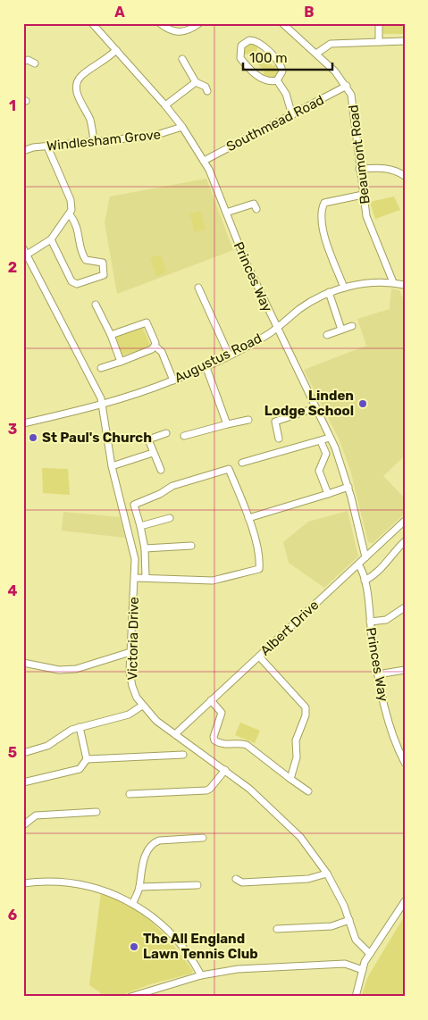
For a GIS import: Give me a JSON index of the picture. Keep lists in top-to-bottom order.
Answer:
{
  "streets": {
    "street": [
      "Southmead Road",
      "Windlesham Grove",
      "Beaumont Road",
      "Princes Way",
      "Augustus Road",
      "Albert Drive",
      "Victoria Drive"
    ]
  },
  "crossings": [
    ["Southmead Road", "Beaumont Road"],
    ["Southmead Road", "Princes Way"],
    ["Windlesham Grove", "Princes Way"],
    ["Beaumont Road", "Augustus Road"],
    ["Princes Way", "Augustus Road"],
    ["Princes Way", "Albert Drive"],
    ["Augustus Road", "Victoria Drive"],
    ["Albert Drive", "Victoria Drive"]
  ],
  "places": ["Linden Lodge School", "St Paul's Church", "The All England Lawn Tennis Club"],
  "scale_bar": "100 m",
  "grid": {
    "columns": ["A", "B"],
    "rows": [
      "1",
      "2",
      "3",
      "4",
      "5",
      "6"
    ]
  }
}
